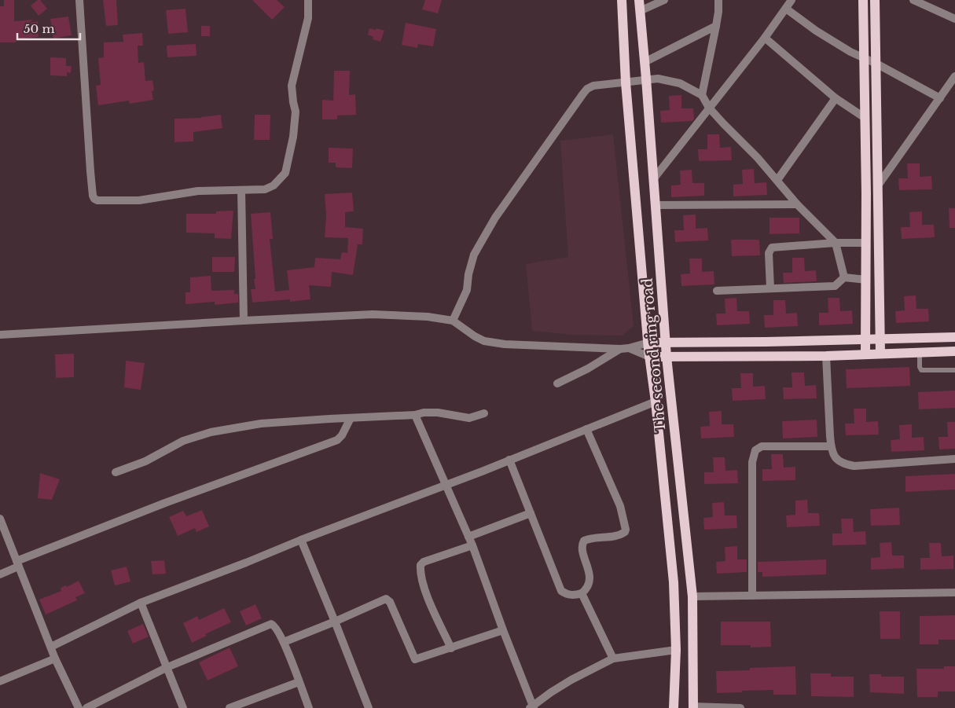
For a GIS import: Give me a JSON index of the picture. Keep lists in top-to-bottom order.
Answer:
{
  "streets": {
    "main road": ["The second ring road"]
  },
  "scale_bar": "50 m"
}
